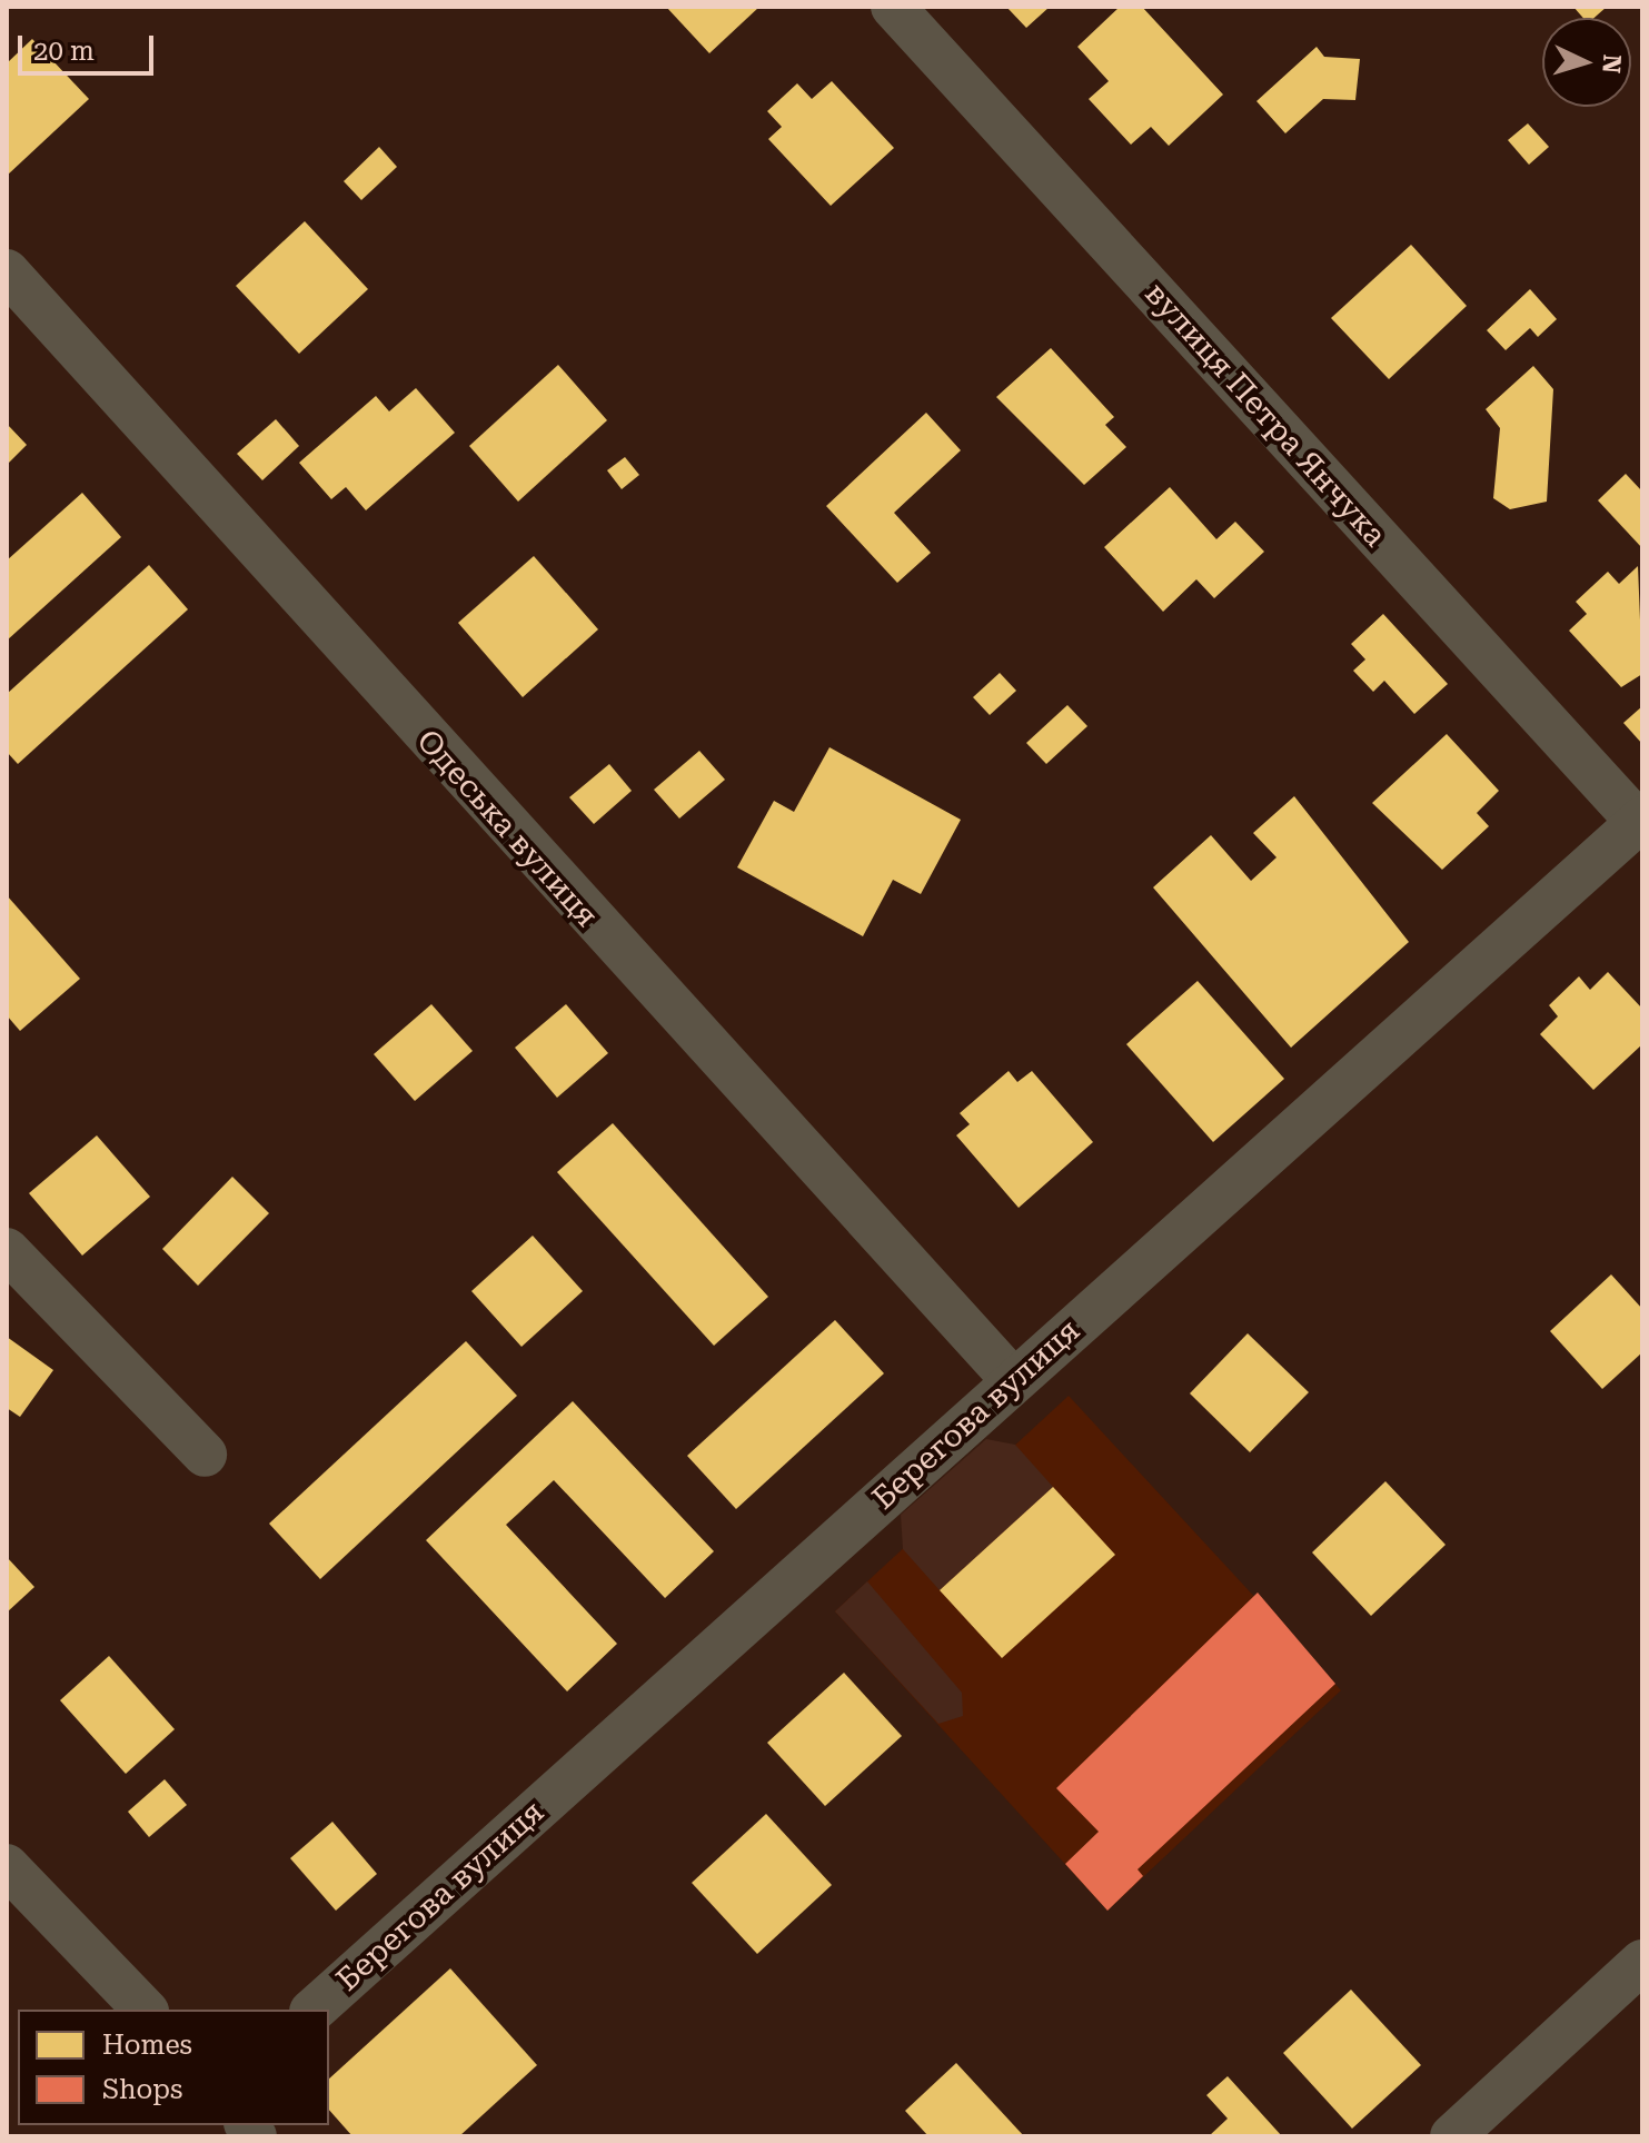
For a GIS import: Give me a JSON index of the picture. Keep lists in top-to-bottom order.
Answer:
{
  "streets": {
    "street": ["вулиця Петра Янчука", "Одеська вулиця", "Берегова вулиця"]
  },
  "crossings": [
    ["вулиця Петра Янчука", "Берегова вулиця"],
    ["Одеська вулиця", "Берегова вулиця"]
  ],
  "legend": ["Homes", "Shops"],
  "scale_bar": "20 m",
  "north": "right"
}
